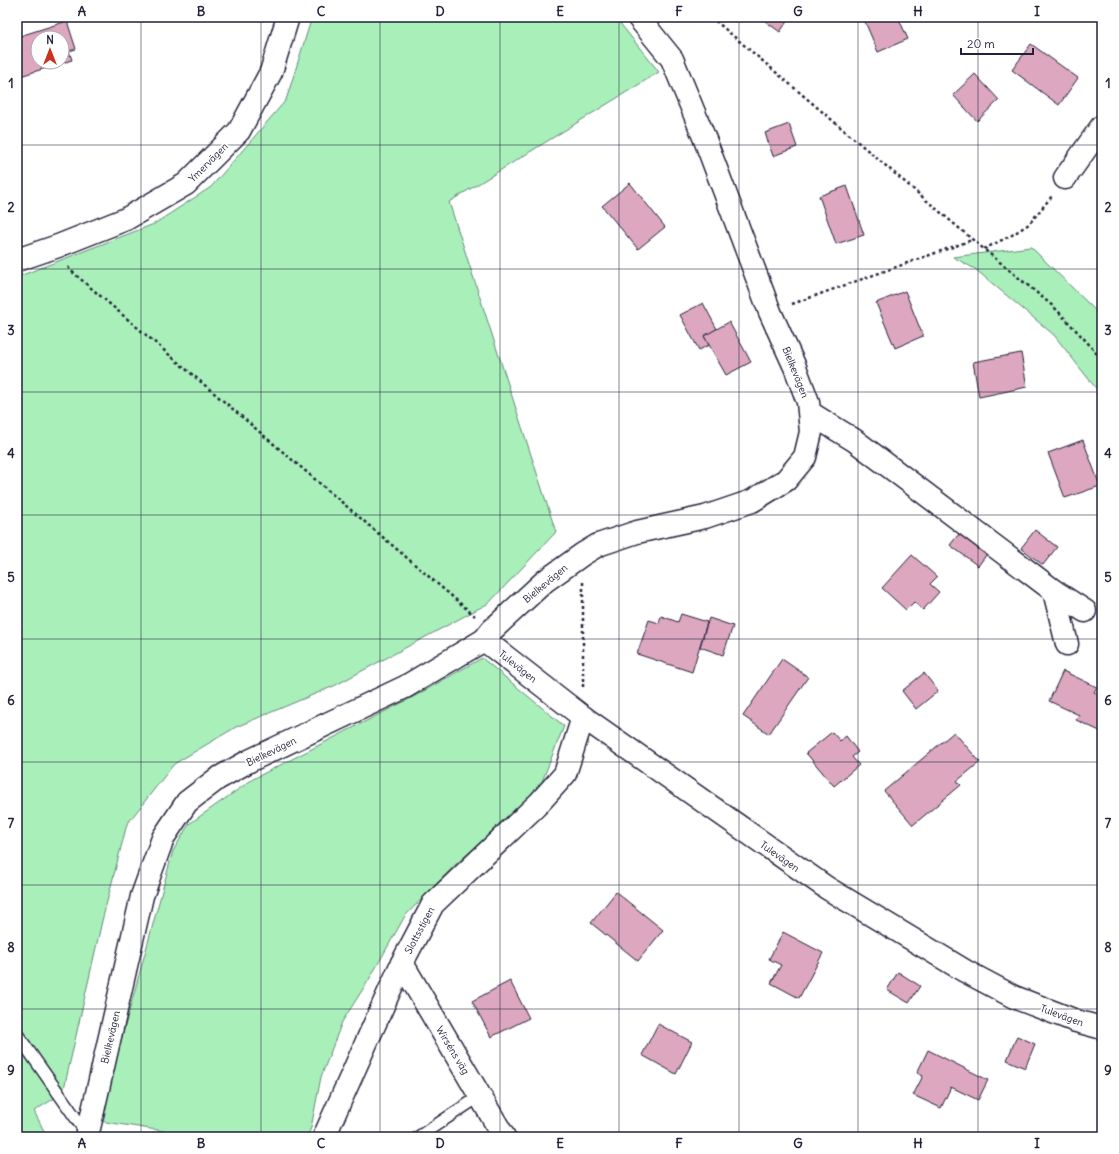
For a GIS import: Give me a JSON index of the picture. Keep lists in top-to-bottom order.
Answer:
{
  "streets": {
    "street": [
      "Ymervägen",
      "Bielkevägen",
      "Tulevägen",
      "Slottsstigen",
      "Wirséns väg"
    ]
  },
  "crossings": [
    ["Bielkevägen", "Tulevägen"],
    ["Tulevägen", "Slottsstigen"],
    ["Slottsstigen", "Wirséns väg"]
  ],
  "scale_bar": "20 m",
  "north": "top",
  "grid": {
    "columns": [
      "A",
      "B",
      "C",
      "D",
      "E",
      "F",
      "G",
      "H",
      "I"
    ],
    "rows": [
      "1",
      "2",
      "3",
      "4",
      "5",
      "6",
      "7",
      "8",
      "9"
    ]
  }
}
